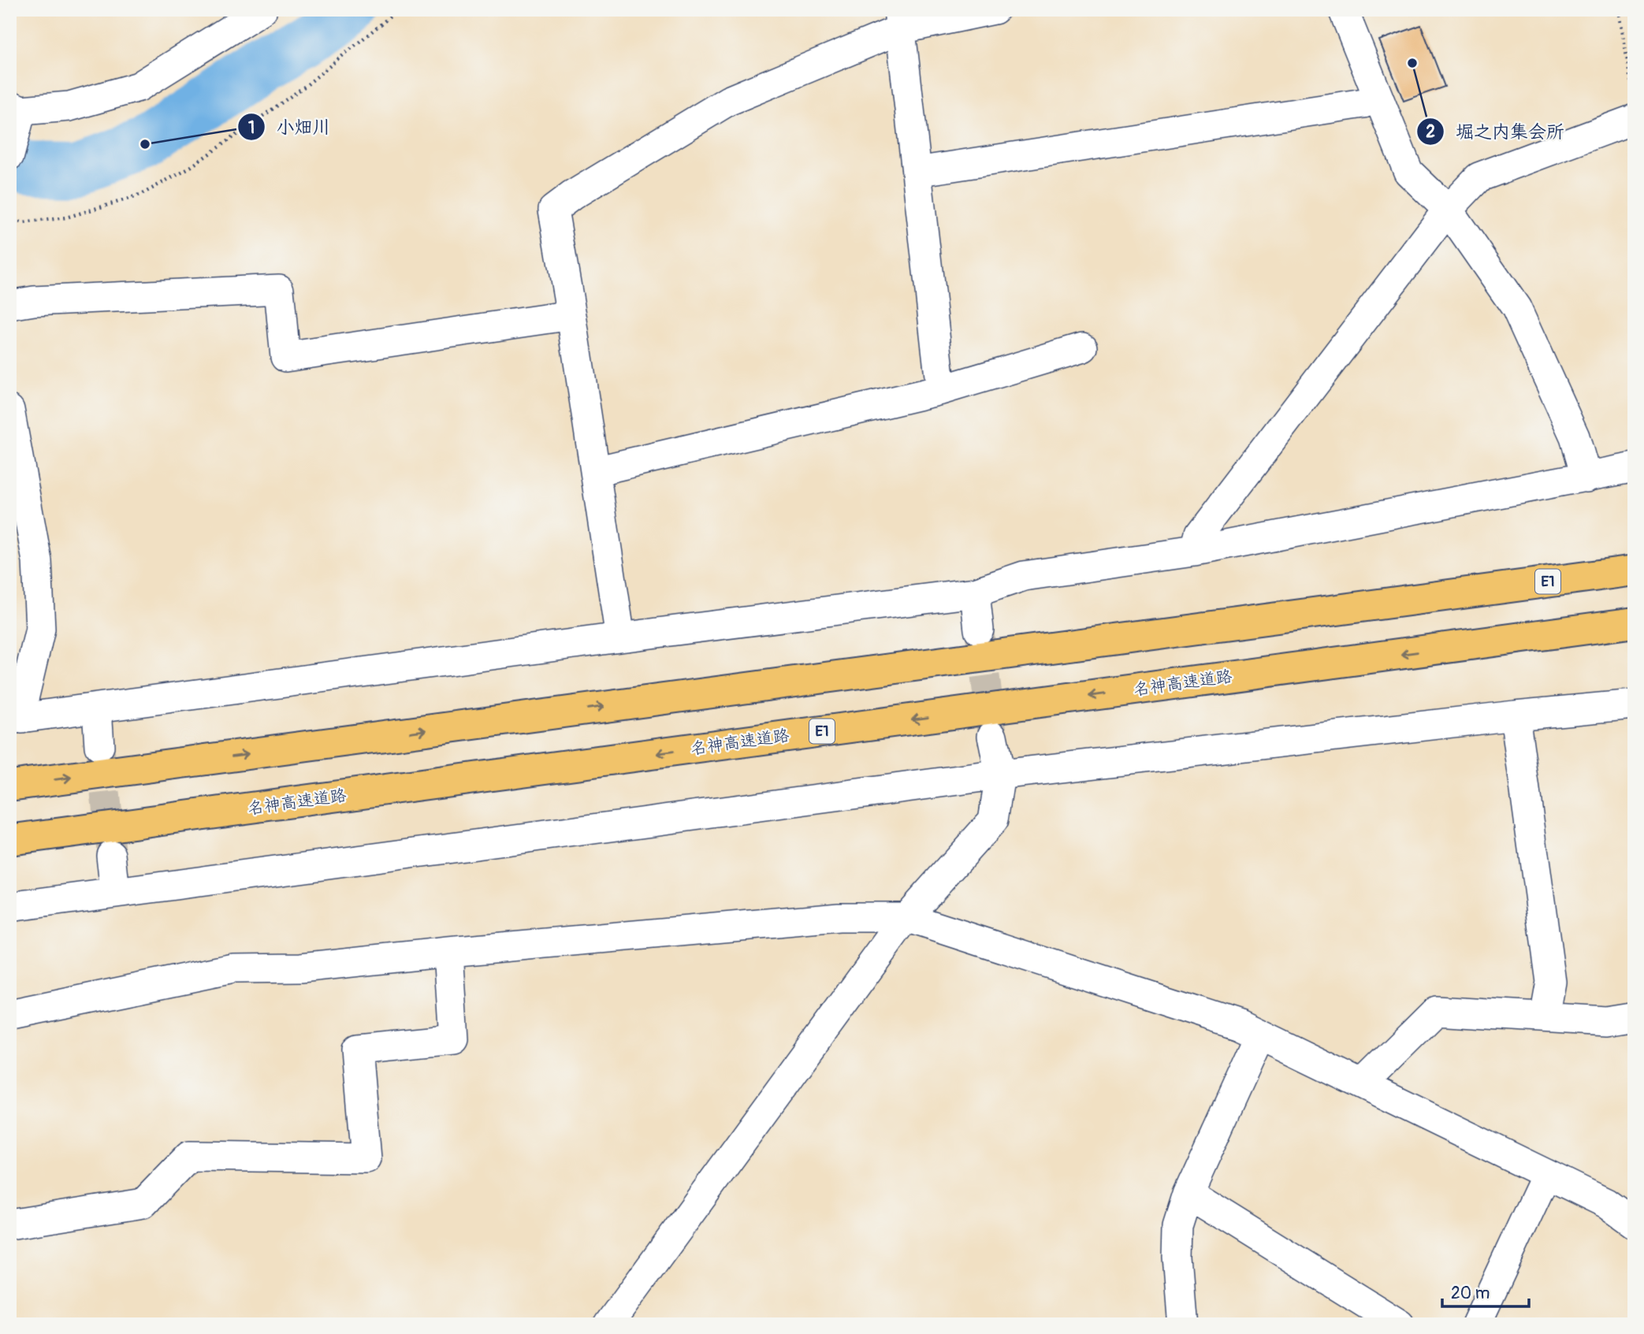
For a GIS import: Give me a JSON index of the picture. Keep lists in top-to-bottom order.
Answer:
{
  "streets": {
    "highway": ["E1", "名神高速道路"]
  },
  "places": ["堀之内集会所", "小畑川"],
  "scale_bar": "20 m"
}
